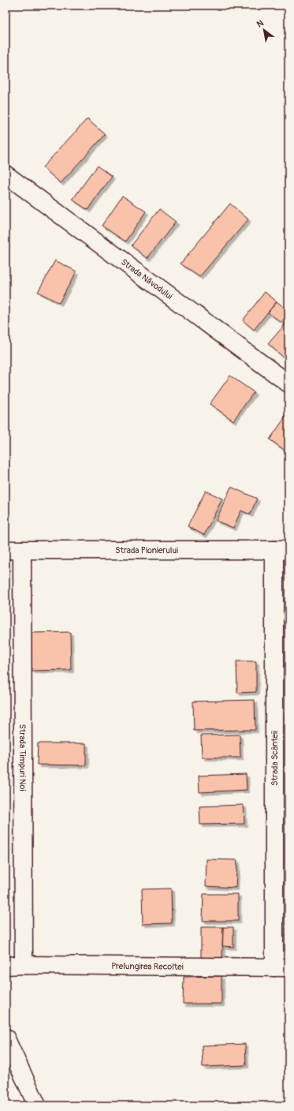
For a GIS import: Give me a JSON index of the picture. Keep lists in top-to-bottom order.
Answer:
{
  "streets": {
    "street": [
      "Strada Năvodului",
      "Strada Pionierului",
      "Strada Timpuri Noi",
      "Strada Scânteii",
      "Prelungirea Recoltei"
    ]
  },
  "crossings": [
    ["Strada Pionierului", "Strada Timpuri Noi"],
    ["Strada Pionierului", "Strada Scânteii"],
    ["Strada Timpuri Noi", "Prelungirea Recoltei"],
    ["Strada Scânteii", "Prelungirea Recoltei"]
  ],
  "north": "top left"
}
